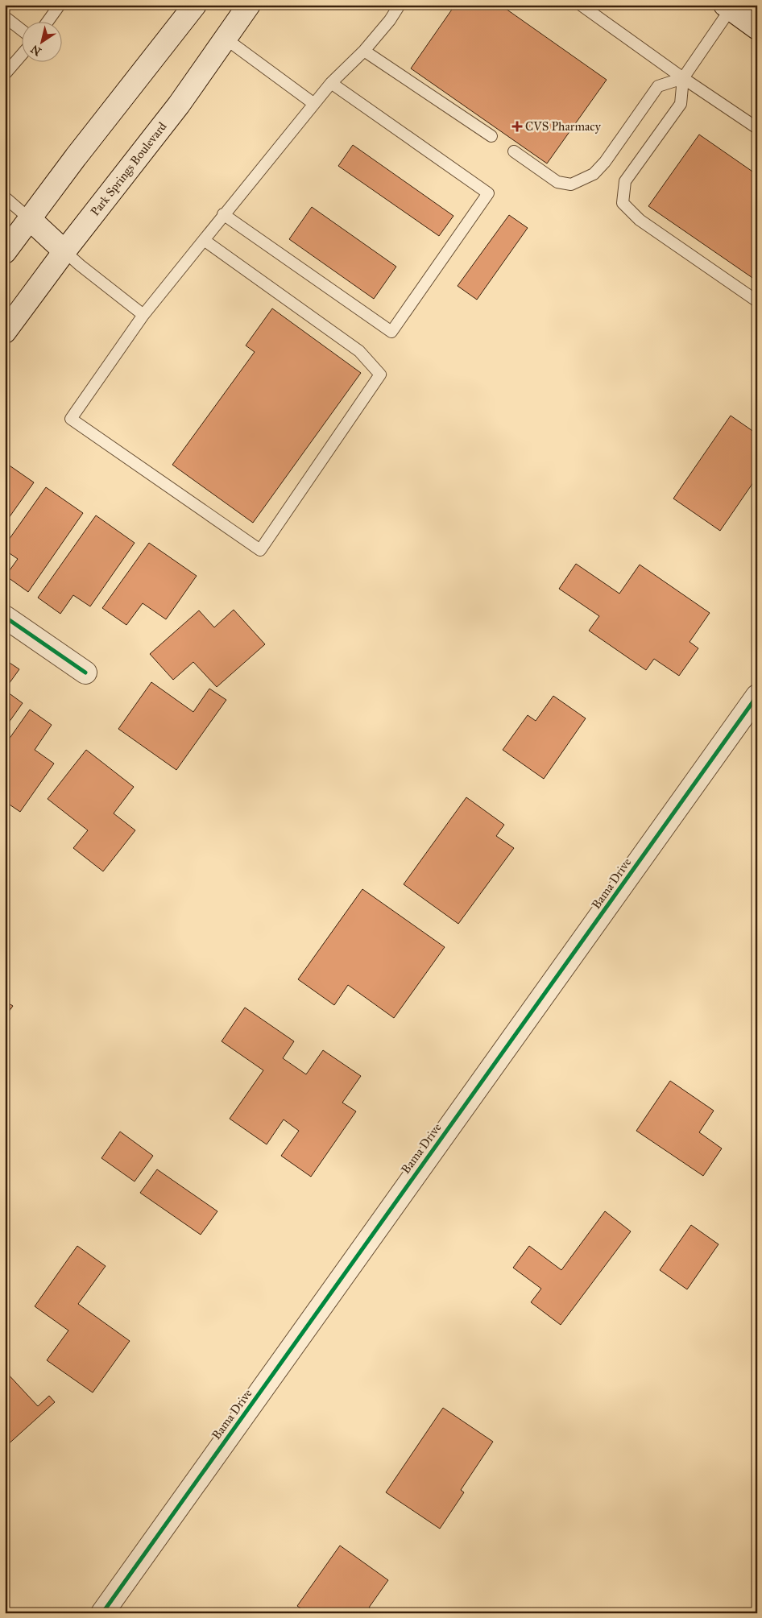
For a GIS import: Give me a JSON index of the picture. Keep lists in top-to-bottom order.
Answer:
{
  "streets": {
    "street": ["Park Springs Boulevard", "Bama Drive"]
  },
  "places": {
    "health": ["CVS Pharmacy"]
  },
  "north": "bottom left"
}
